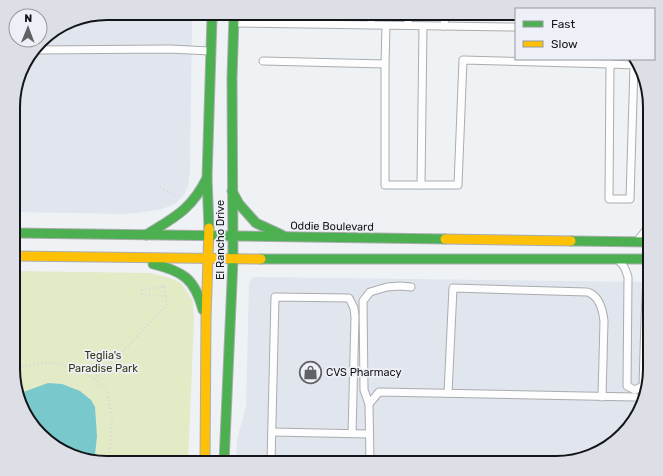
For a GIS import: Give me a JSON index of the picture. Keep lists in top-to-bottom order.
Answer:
{
  "streets": {
    "main road": ["Oddie Boulevard", "El Rancho Drive"]
  },
  "crossings": [
    ["Oddie Boulevard", "El Rancho Drive"]
  ],
  "parks": ["Teglia's Paradise Park"],
  "places": {
    "shop": ["CVS Pharmacy"]
  },
  "legend": ["Fast", "Slow"],
  "north": "top"
}
